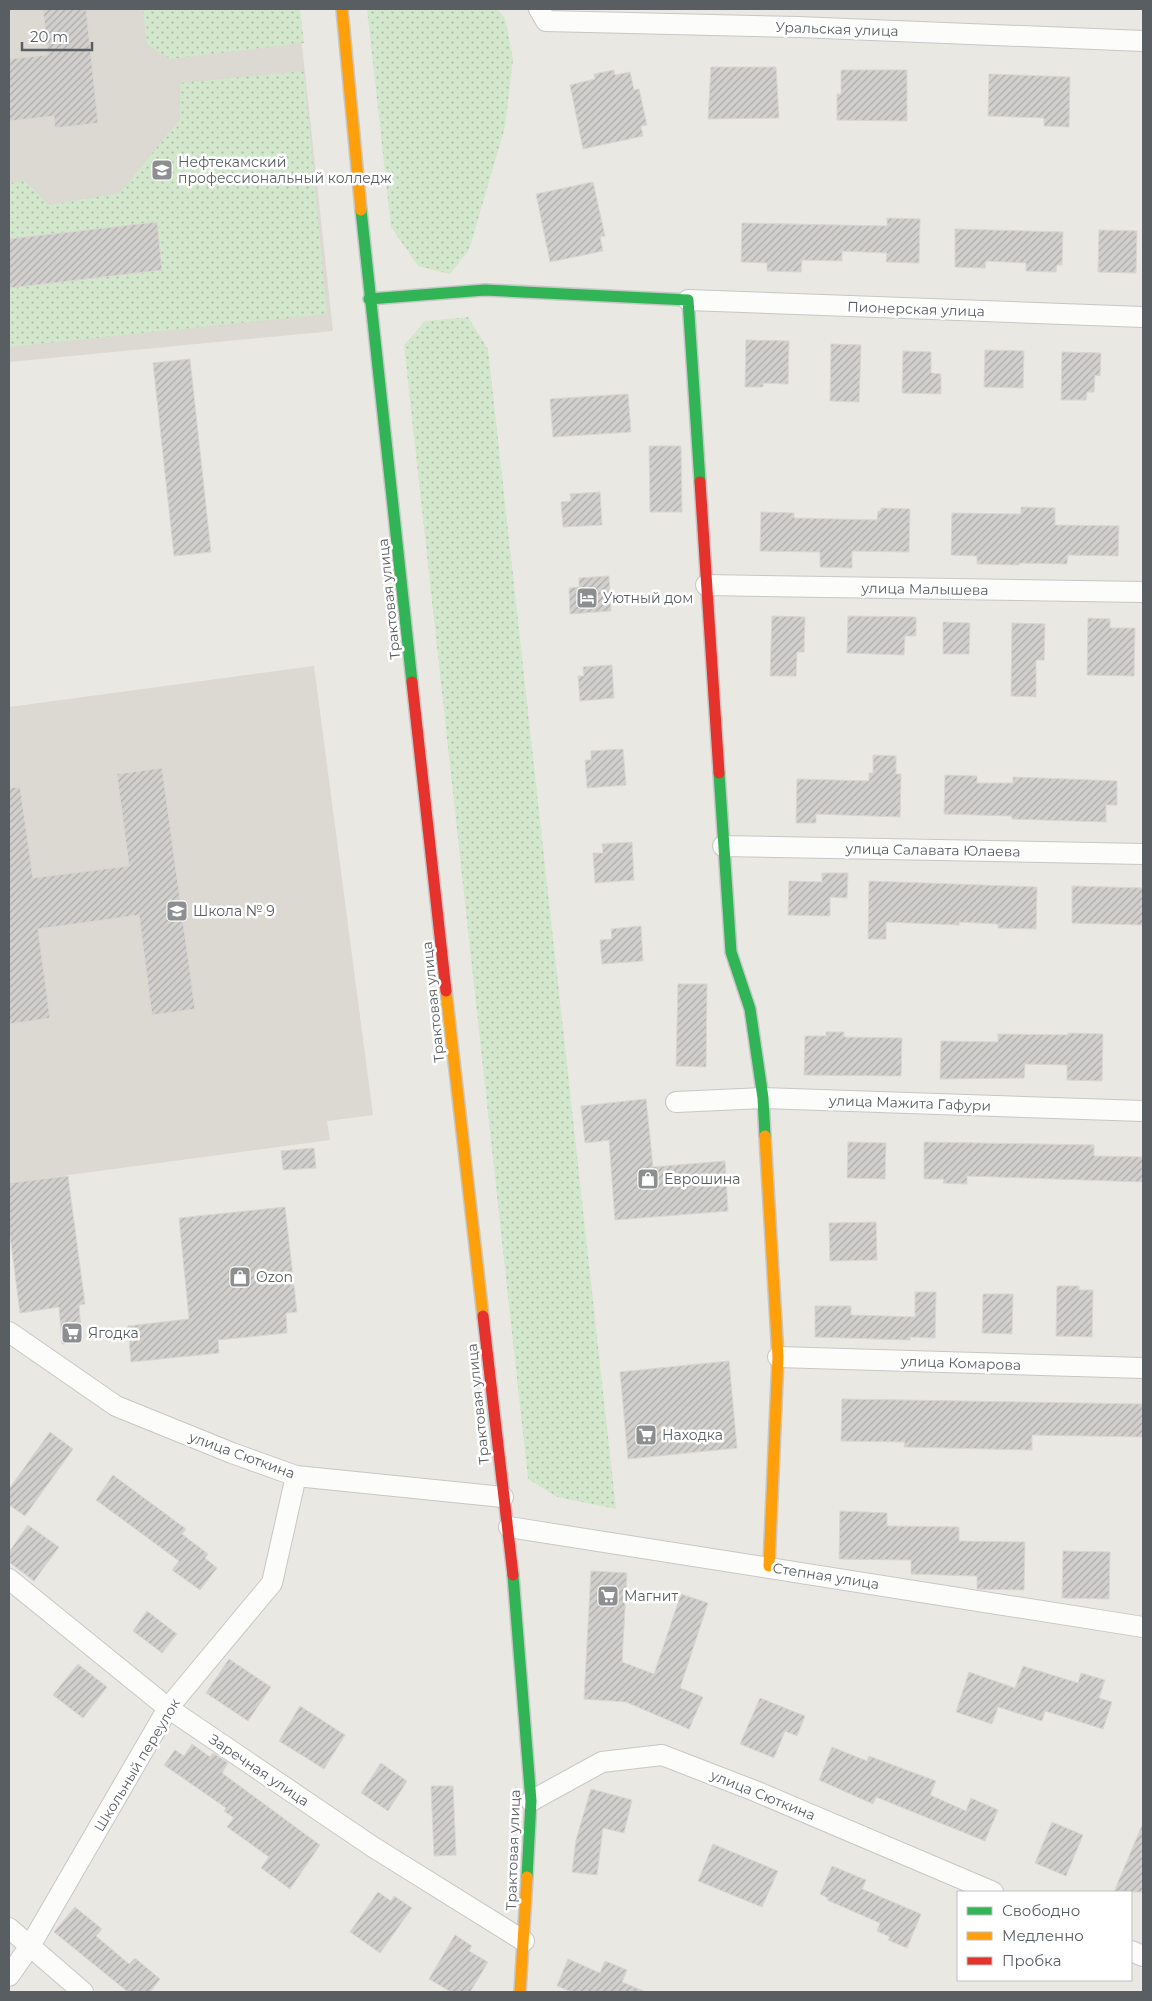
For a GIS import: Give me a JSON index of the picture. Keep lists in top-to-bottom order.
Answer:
{
  "streets": {
    "main road": ["Трактовая улица"],
    "street": [
      "Уральская улица",
      "Пионерская улица",
      "улица Малышева",
      "улица Салавата Юлаева",
      "улица Мажита Гафури",
      "улица Комарова",
      "улица Сюткина",
      "Степная улица",
      "Школьный переулок",
      "Заречная улица"
    ]
  },
  "crossings": [
    ["Трактовая улица", "улица Сюткина"],
    ["Трактовая улица", "Степная улица"],
    ["Трактовая улица", "Заречная улица"],
    ["улица Сюткина", "Школьный переулок"],
    ["Школьный переулок", "Заречная улица"]
  ],
  "places": {
    "school or university": ["Нефтекамский профессиональный колледж", "Школа № 9"],
    "hotel": ["Уютный дом"],
    "shop": ["Еврошина", "Ozon"],
    "supermarket": ["Ягодка", "Находка", "Магнит"]
  },
  "legend": ["Свободно", "Медленно", "Пробка"],
  "scale_bar": "20 m"
}
